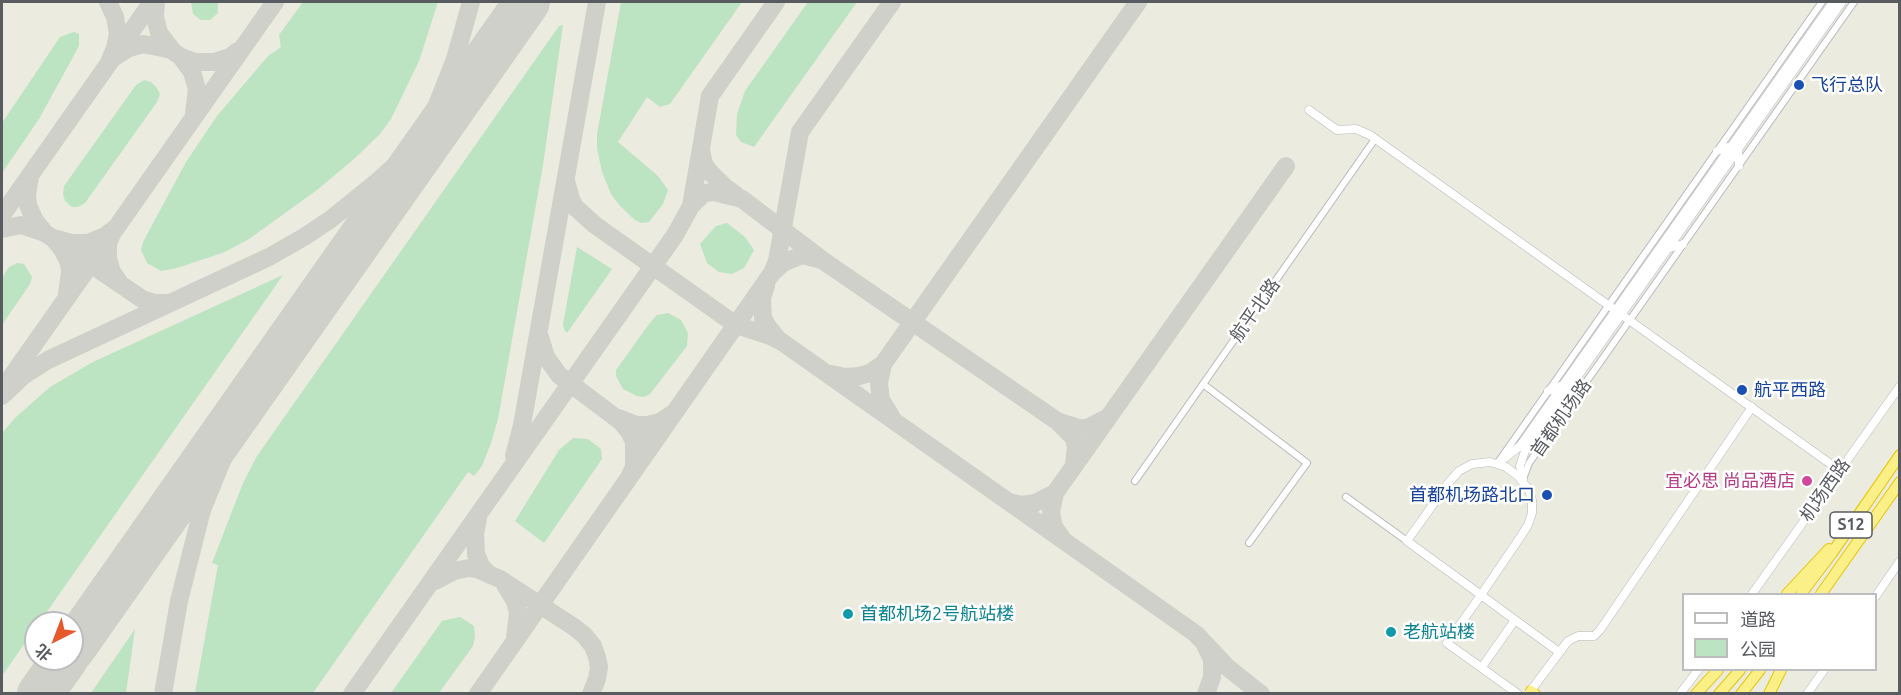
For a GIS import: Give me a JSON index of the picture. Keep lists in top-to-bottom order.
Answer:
{
  "streets": {
    "highway": ["S12"],
    "street": ["航平北路", "首都机场路", "机场西路"]
  },
  "places": [
    "飞行总队",
    "航平西路",
    "宜必思 尚品酒店",
    "首都机场路北口",
    "首都机场2号航站楼",
    "老航站楼"
  ],
  "legend": ["道路", "公园"],
  "north": "bottom left"
}
